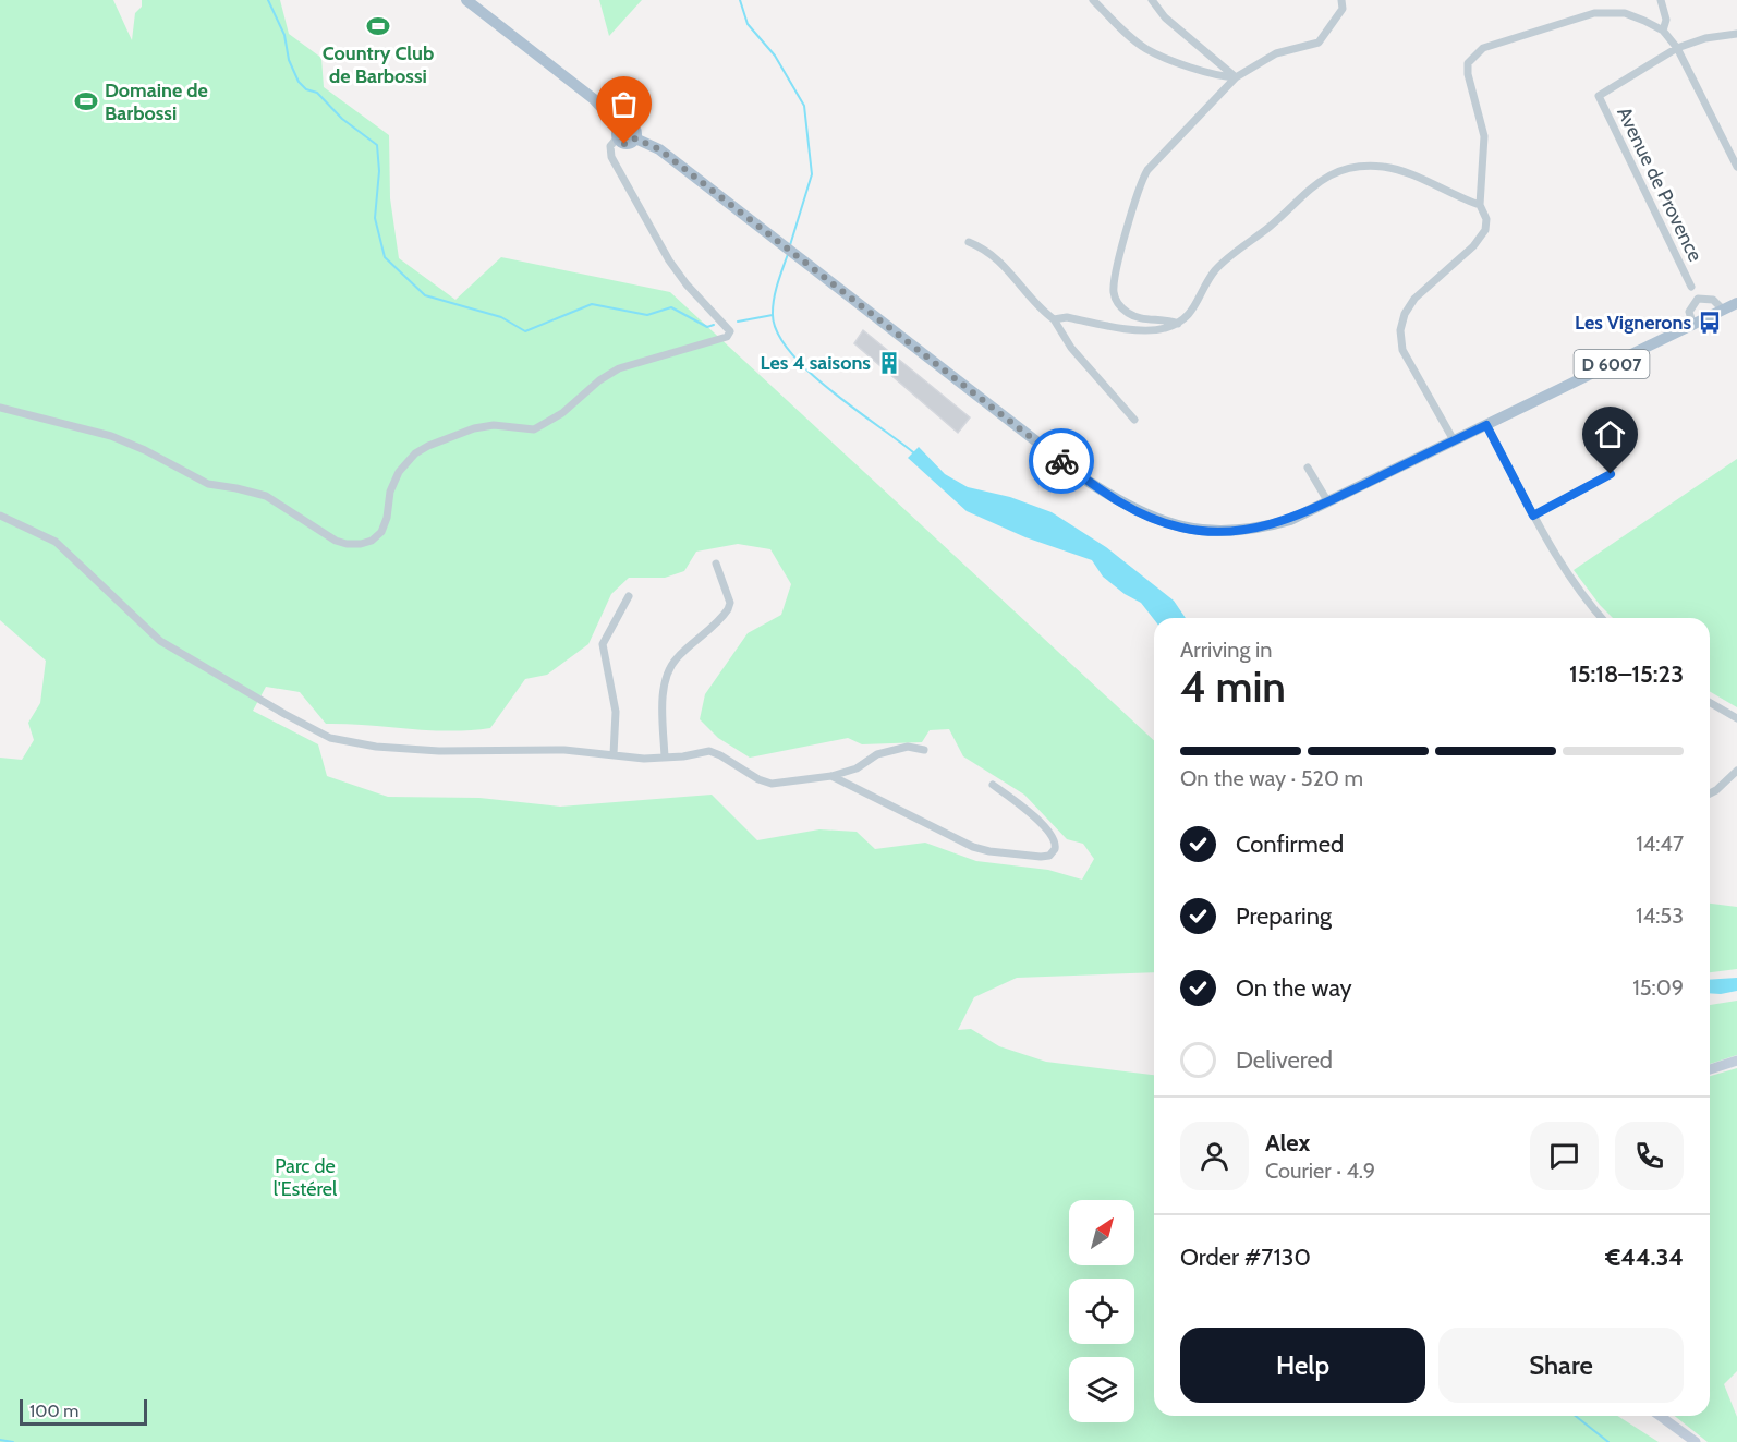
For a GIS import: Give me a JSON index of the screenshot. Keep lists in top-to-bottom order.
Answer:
{
  "streets": {
    "main road": ["D 6007"],
    "street": ["Avenue de Provence"]
  },
  "parks": ["Parc de l'Estérel"],
  "places": {
    "sports": ["Country Club de Barbossi", "Domaine de Barbossi"],
    "bus stop": ["Les Vignerons"],
    "building": ["Les 4 saisons"]
  },
  "scale_bar": "100 m",
  "north": "top right",
  "page": {
    "heading": ["4 min", "Arriving in", "15:18–15:23"],
    "panel": [
      "Alex",
      "Courier · 4.9",
      "Order #7130",
      "€44.34"
    ],
    "bar": "On the way · 520 m",
    "list": [
      ["Confirmed", "14:47"],
      ["Preparing", "14:53"],
      ["On the way", "15:09"],
      "Delivered"
    ],
    "buttons": ["Help", "Share"],
    "scale": "100 m"
  }
}
